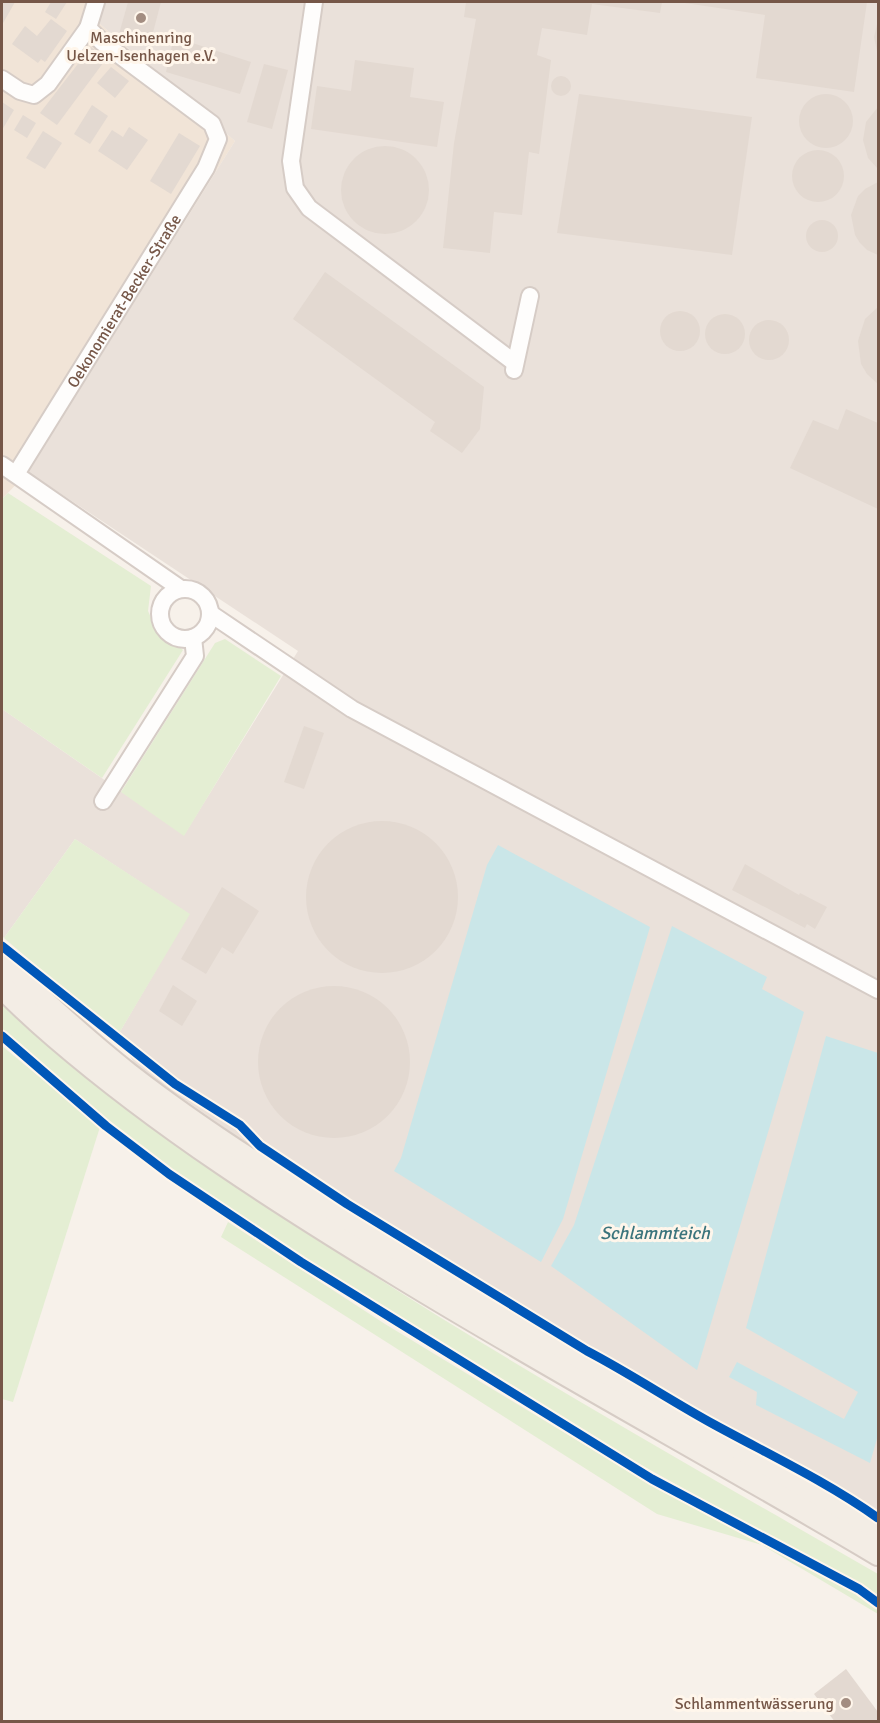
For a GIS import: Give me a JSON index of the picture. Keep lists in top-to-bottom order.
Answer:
{
  "streets": {
    "street": ["Oekonomierat-Becker-Straße"]
  },
  "water": ["Schlammteich"],
  "places": ["Maschinenring Uelzen-Isenhagen e.V.", "Schlammentwässerung"]
}
